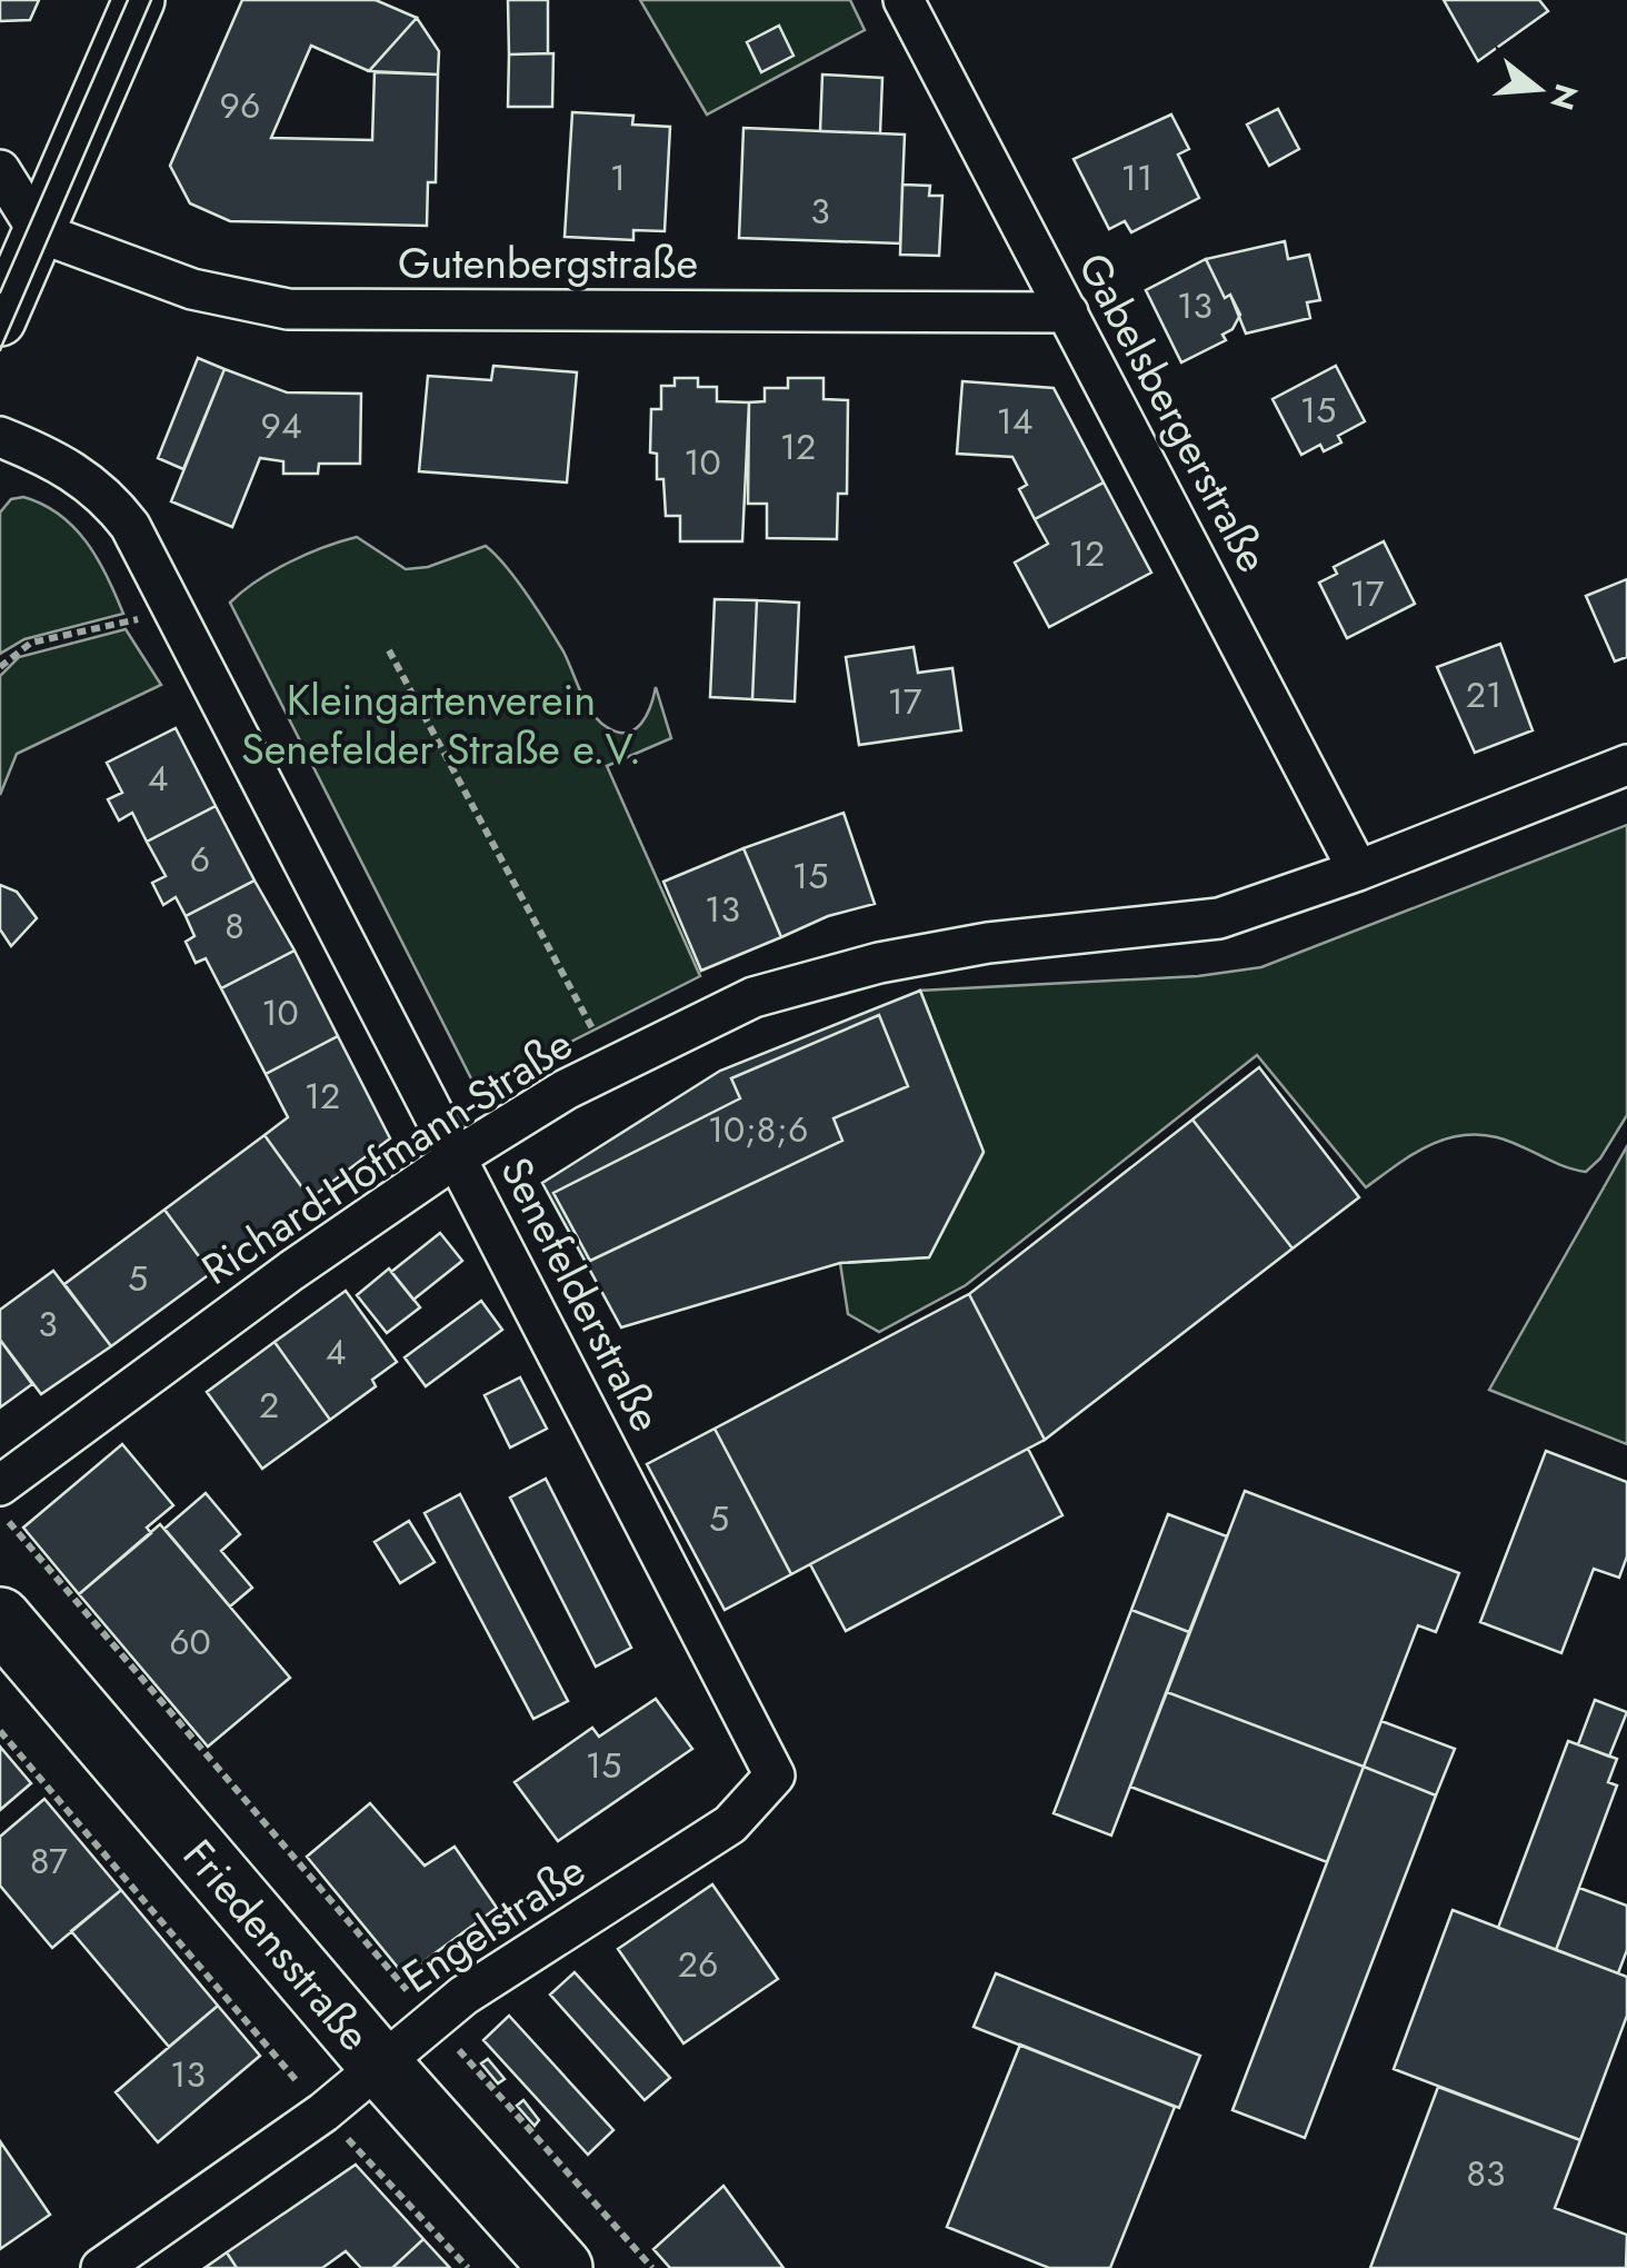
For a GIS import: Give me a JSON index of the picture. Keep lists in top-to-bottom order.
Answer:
{
  "streets": {
    "main road": ["Friedensstraße"],
    "street": [
      "Gutenbergstraße",
      "Gabelsbergerstraße",
      "Richard-Hofmann-Straße",
      "Senefelderstraße",
      "Engelstraße"
    ]
  },
  "crossings": [
    ["Gutenbergstraße", "Gabelsbergerstraße"],
    ["Gabelsbergerstraße", "Richard-Hofmann-Straße"],
    ["Richard-Hofmann-Straße", "Senefelderstraße"],
    ["Senefelderstraße", "Engelstraße"],
    ["Engelstraße", "Friedensstraße"]
  ],
  "parks": ["Kleingartenverein Senefelder Straße e.V."],
  "house_numbers": [
    "96",
    "1",
    "11",
    "3",
    "13",
    "15",
    "14",
    "94",
    "12",
    "10",
    "12",
    "17",
    "21",
    "17",
    "4",
    "6",
    "15",
    "13",
    "8",
    "10",
    "12",
    "10;8;6",
    "5",
    "3",
    "4",
    "2",
    "5",
    "60",
    "15",
    "87",
    "26",
    "13",
    "83"
  ],
  "north": "right"
}
